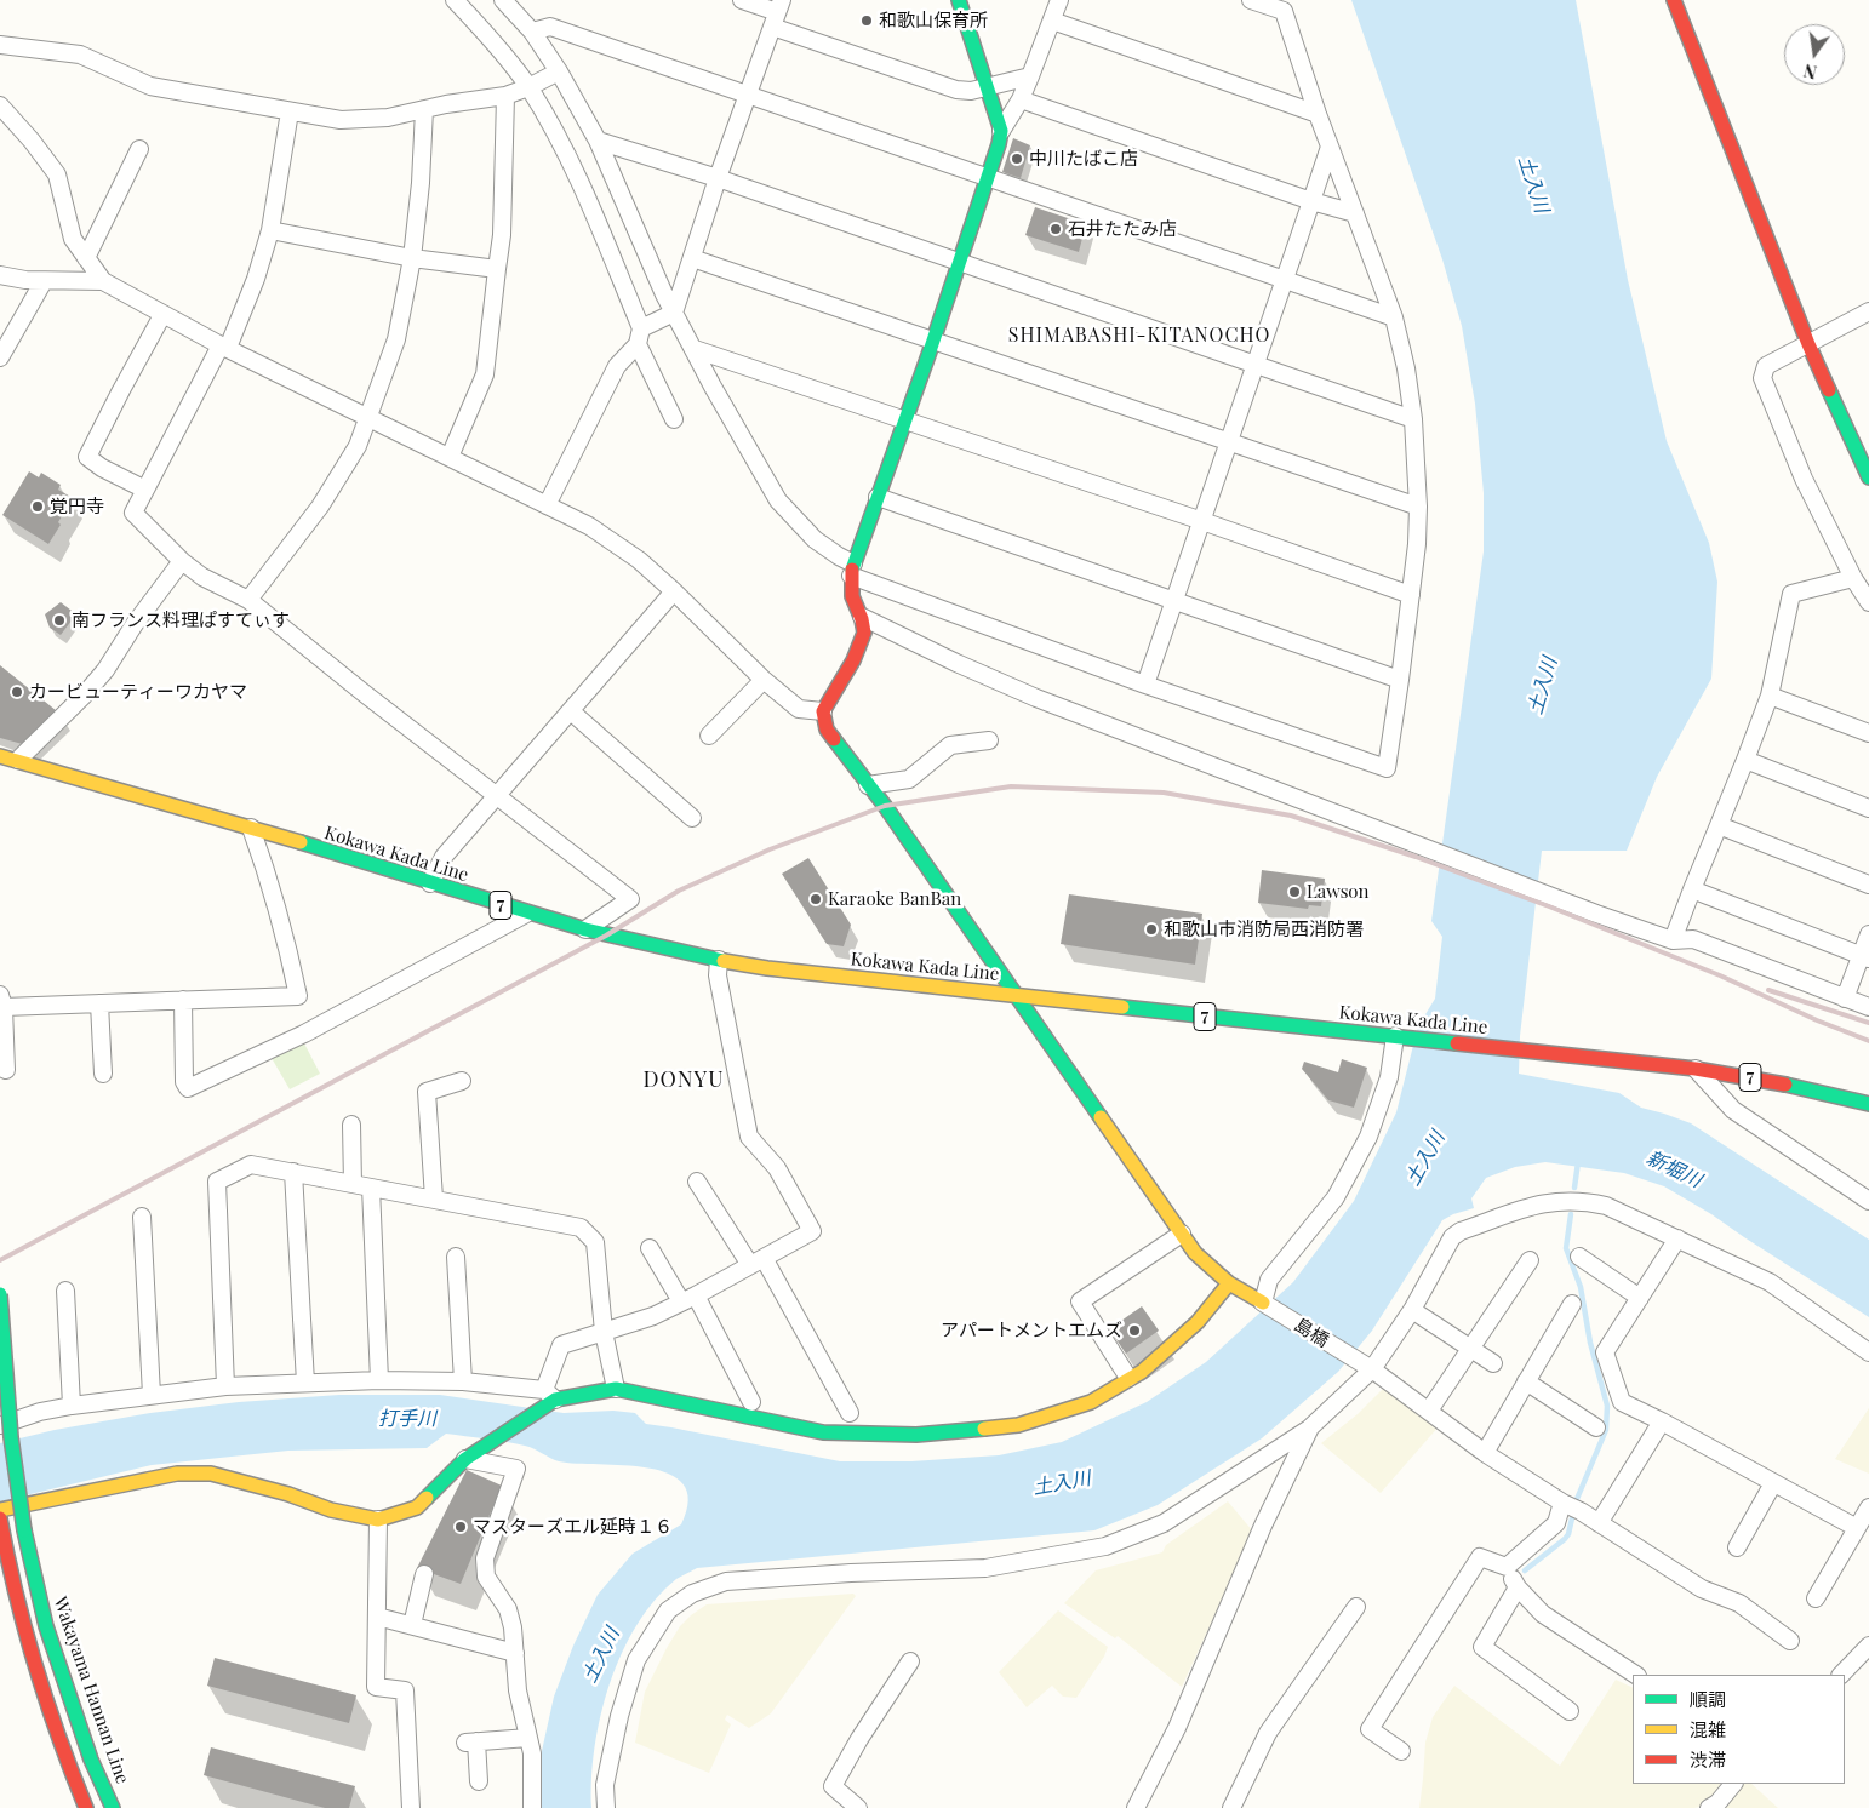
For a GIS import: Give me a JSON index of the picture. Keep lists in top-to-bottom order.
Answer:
{
  "streets": {
    "street": [
      "Kokawa Kada Line",
      "7",
      "島橋",
      "Wakayama Hannan Line"
    ]
  },
  "districts": ["SHIMABASHI-KITANOCHO", "DONYU"],
  "water": ["土入川", "新堀川", "打手川"],
  "places": [
    "和歌山保育所",
    "中川たばこ店",
    "石井たたみ店",
    "覚円寺",
    "南フランス料理ぱすてぃす",
    "カービューティーワカヤマ",
    "Lawson",
    "Karaoke BanBan",
    "和歌山市消防局西消防署",
    "アパートメントエムズ",
    "マスターズエル延時１６"
  ],
  "legend": ["順調", "混雑", "渋滞"],
  "north": "bottom"
}
